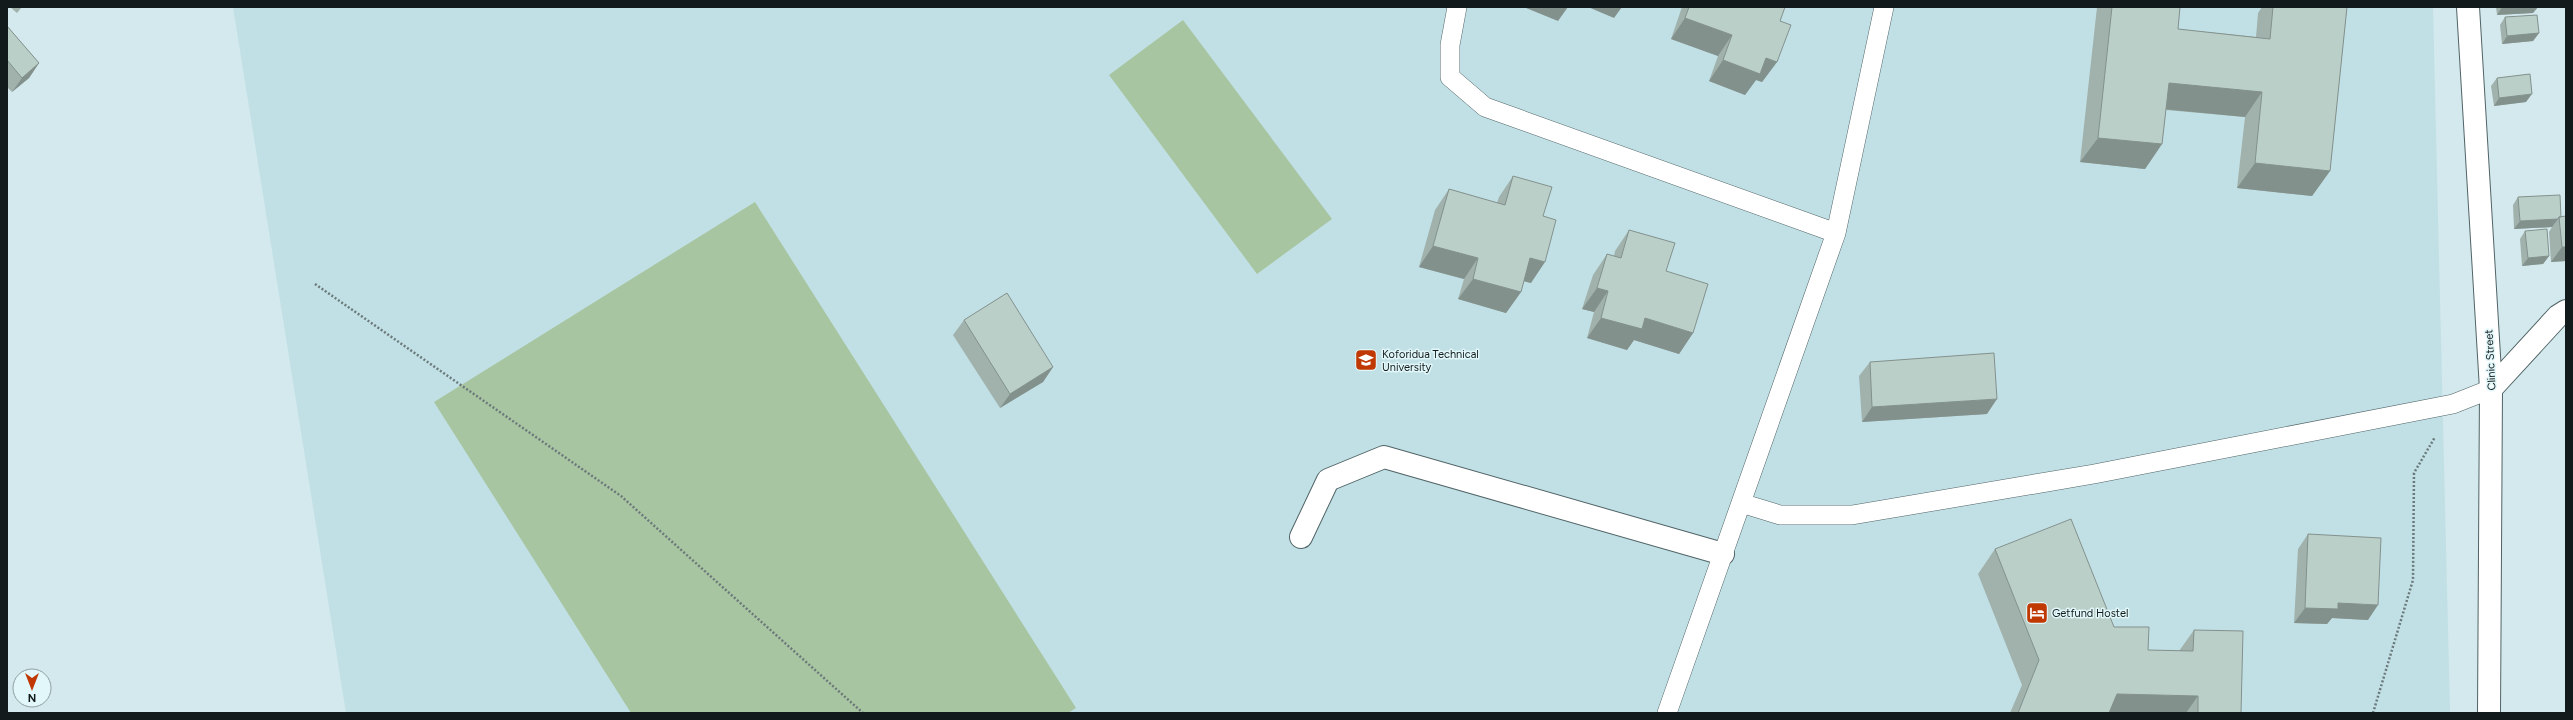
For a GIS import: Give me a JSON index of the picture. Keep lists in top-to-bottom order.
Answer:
{
  "streets": {
    "street": ["Clinic Street"]
  },
  "places": {
    "school or university": ["Koforidua Technical University"],
    "hotel": ["Getfund Hostel"]
  },
  "north": "bottom"
}
